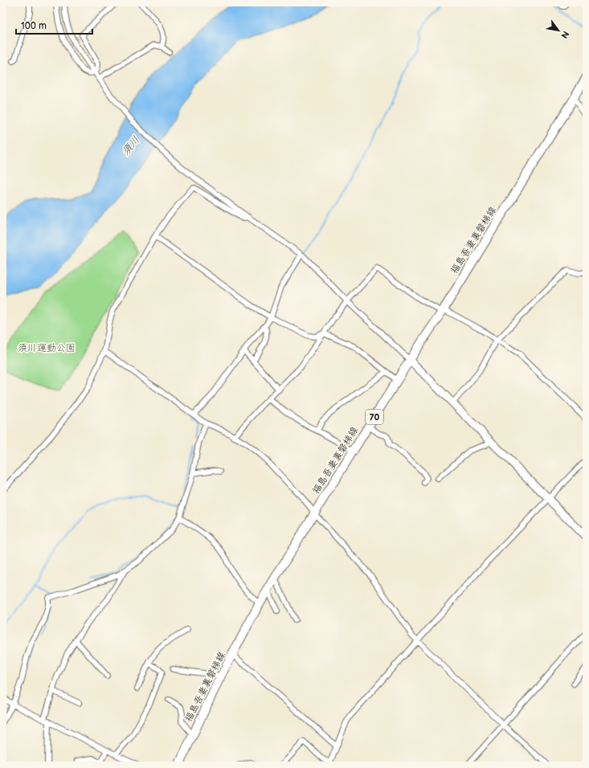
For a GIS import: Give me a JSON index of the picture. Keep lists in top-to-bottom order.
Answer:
{
  "streets": {
    "main road": ["福島吾妻裏磐梯線", "70"]
  },
  "water": ["須川"],
  "parks": ["須川運動公園"],
  "scale_bar": "100 m",
  "north": "bottom right"
}
